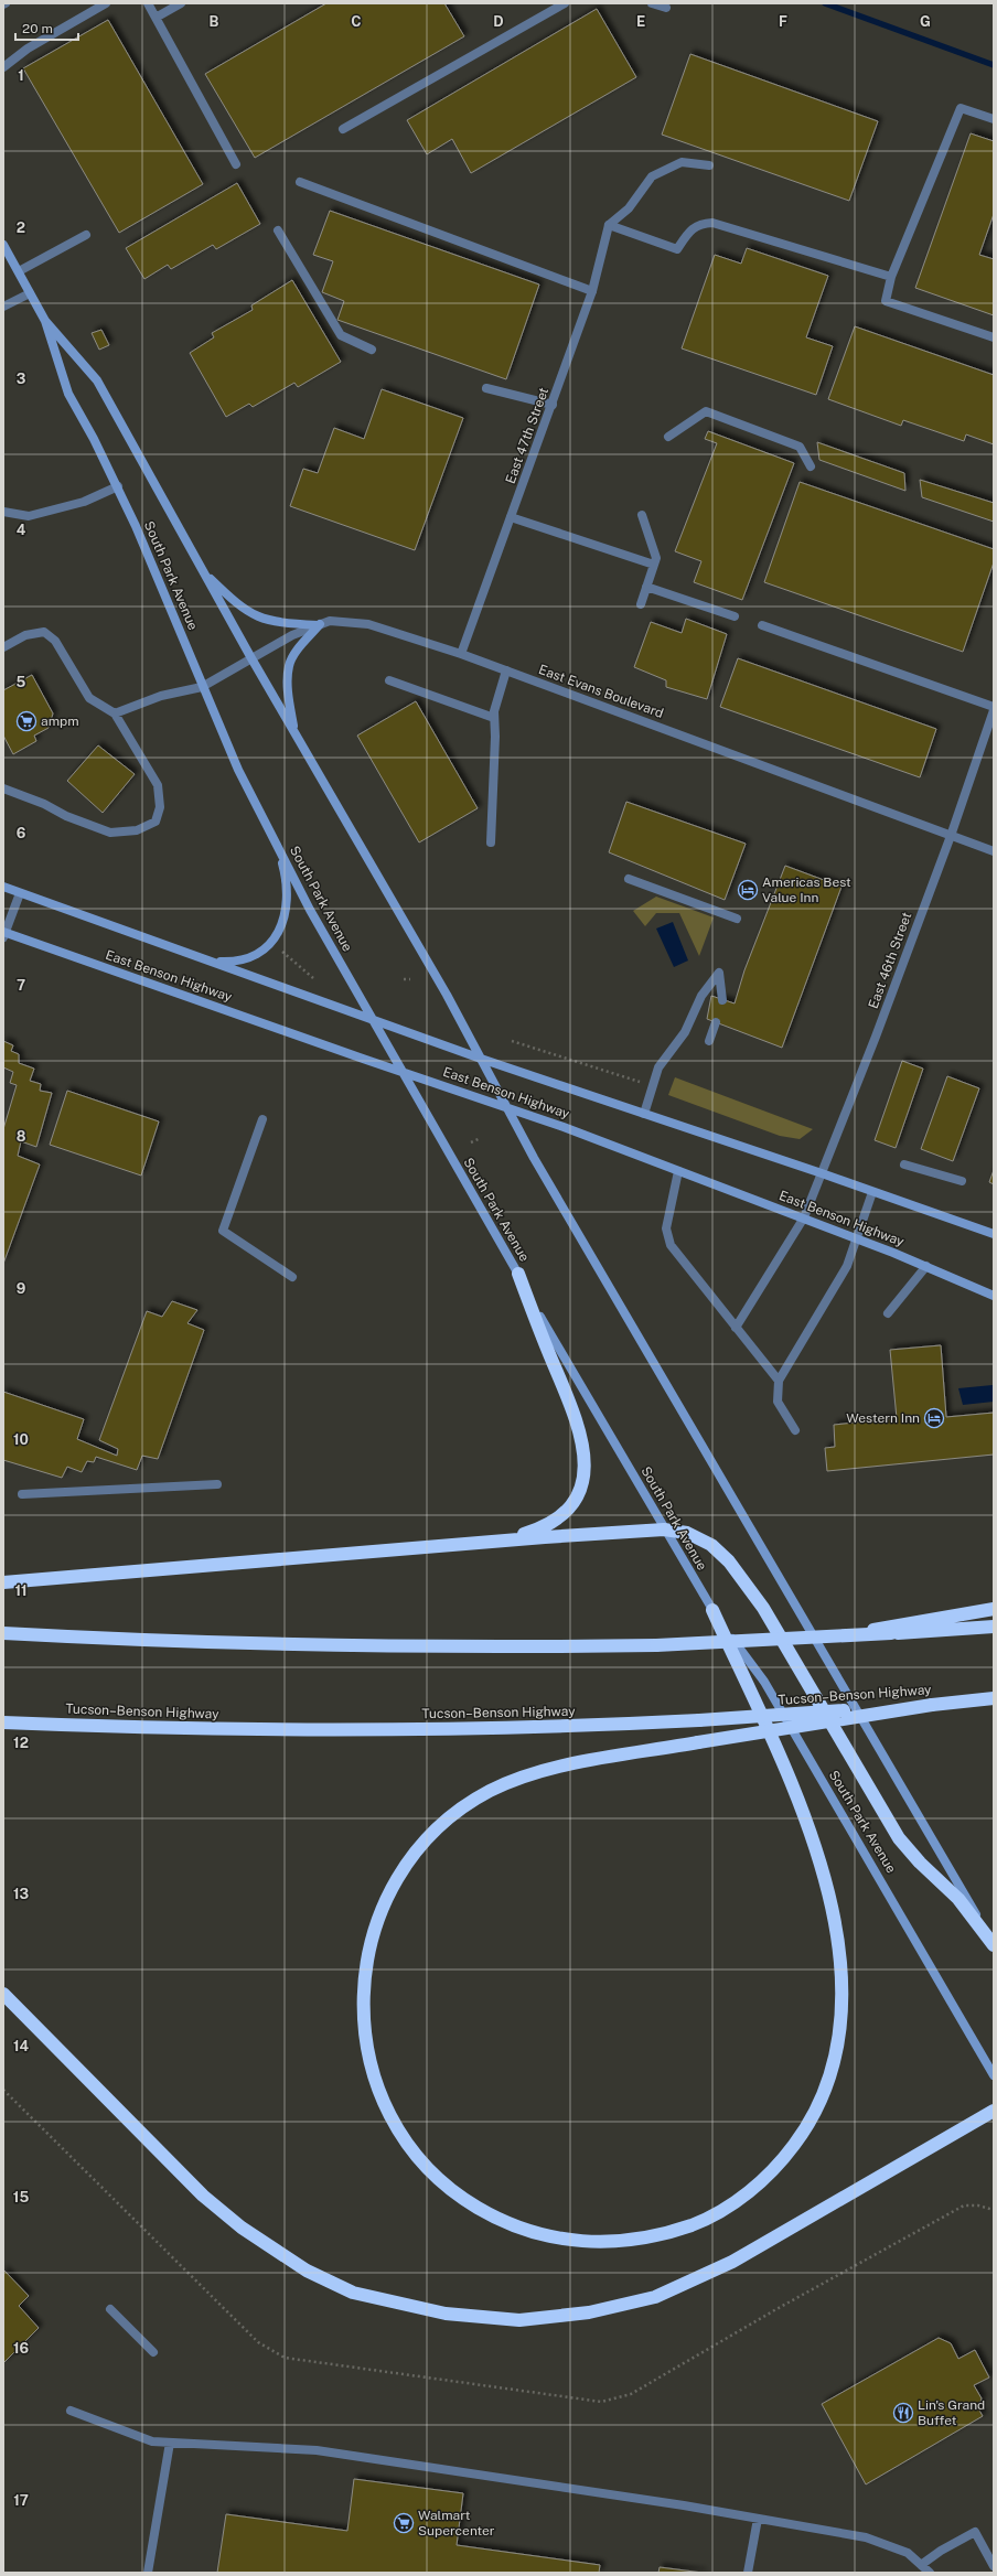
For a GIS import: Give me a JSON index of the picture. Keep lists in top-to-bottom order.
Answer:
{
  "streets": {
    "highway": ["Tucson–Benson Highway"],
    "main road": ["South Park Avenue", "East Benson Highway"],
    "street": ["East 47th Street", "East Evans Boulevard", "East 46th Street"]
  },
  "crossings": [
    ["East 47th Street", "East Evans Boulevard"],
    ["South Park Avenue", "East Evans Boulevard"],
    ["South Park Avenue", "East Benson Highway"],
    ["East Evans Boulevard", "East 46th Street"],
    ["East 46th Street", "East Benson Highway"]
  ],
  "places": {
    "supermarket": ["ampm", "Walmart Supercenter"],
    "hotel": ["Americas Best Value Inn", "Western Inn"],
    "restaurant": ["Lin's Grand Buffet"]
  },
  "scale_bar": "20 m",
  "grid": {
    "columns": [
      "B",
      "C",
      "D",
      "E",
      "F",
      "G"
    ],
    "rows": [
      "1",
      "2",
      "3",
      "4",
      "5",
      "6",
      "7",
      "8",
      "9",
      "10",
      "11",
      "12",
      "13",
      "14",
      "15",
      "16",
      "17"
    ]
  }
}
